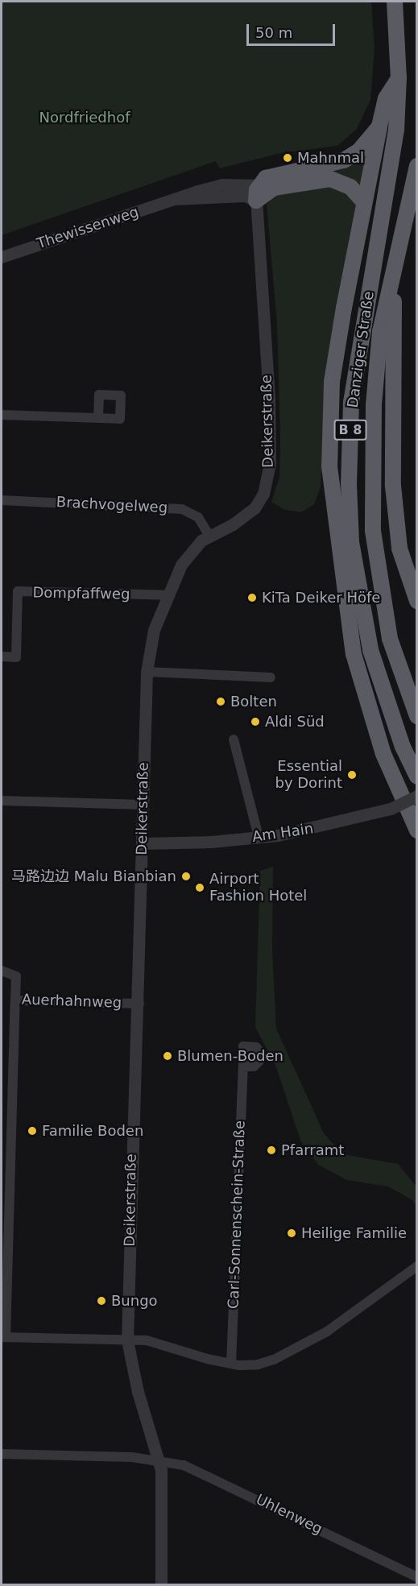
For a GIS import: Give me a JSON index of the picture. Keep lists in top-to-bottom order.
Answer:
{
  "streets": {
    "highway": ["Danziger Straße", "B 8"],
    "street": [
      "Thewissenweg",
      "Deikerstraße",
      "Brachvogelweg",
      "Dompfaffweg",
      "Am Hain",
      "Auerhahnweg",
      "Carl-Sonnenschein-Straße",
      "Uhlenweg"
    ]
  },
  "crossings": [
    ["Thewissenweg", "Deikerstraße"],
    ["Deikerstraße", "Brachvogelweg"],
    ["Deikerstraße", "Dompfaffweg"],
    ["Deikerstraße", "Am Hain"],
    ["Deikerstraße", "Auerhahnweg"],
    ["Deikerstraße", "Uhlenweg"]
  ],
  "parks": ["Nordfriedhof"],
  "places": [
    "Mahnmal",
    "KiTa Deiker Höfe",
    "Bolten",
    "Aldi Süd",
    "Essential by Dorint",
    "马路边边 Malu Bianbian",
    "Airport Fashion Hotel",
    "Blumen-Boden",
    "Familie Boden",
    "Pfarramt",
    "Heilige Familie",
    "Bungo"
  ],
  "scale_bar": "50 m"
}
